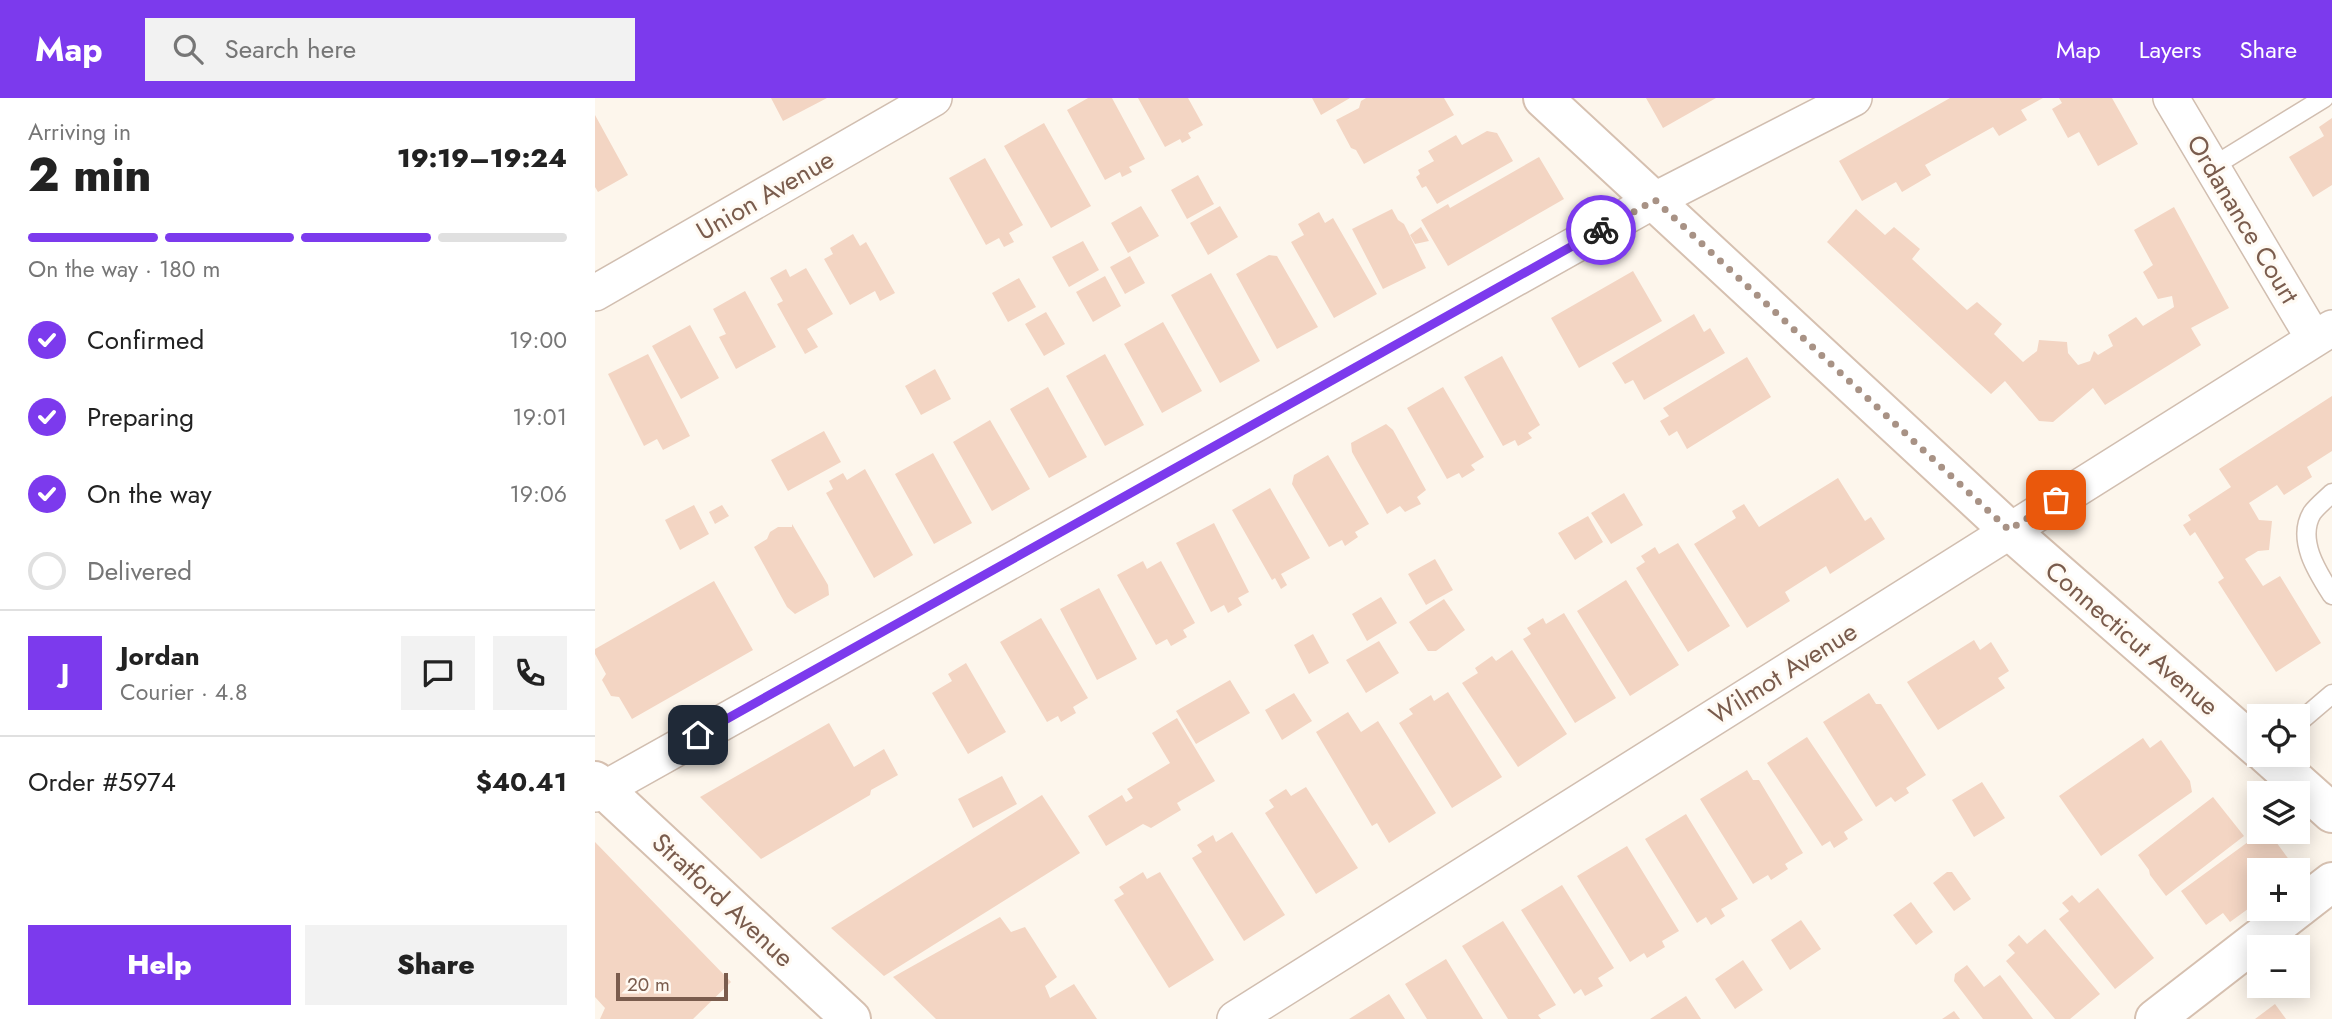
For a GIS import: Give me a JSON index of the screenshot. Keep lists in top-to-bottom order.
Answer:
{
  "streets": {
    "main road": ["Connecticut Avenue", "Stratford Avenue"],
    "street": ["Union Avenue", "Ordanance Court", "Wilmot Avenue"]
  },
  "crossings": [
    ["Ordanance Court", "Wilmot Avenue"],
    ["Connecticut Avenue", "Wilmot Avenue"]
  ],
  "scale_bar": "20 m",
  "page": {
    "header": "Map",
    "search": "Search here",
    "nav": ["Map", "Layers", "Share"],
    "heading": ["2 min", "Arriving in", "19:19–19:24"],
    "panel": [
      "Jordan",
      "Courier · 4.8",
      "Order #5974",
      "$40.41"
    ],
    "bar": "On the way · 180 m",
    "list": [
      ["Confirmed", "19:00"],
      ["Preparing", "19:01"],
      ["On the way", "19:06"],
      "Delivered"
    ],
    "round": "J",
    "map_buttons": ["+", "−"],
    "buttons": ["Help", "Share"],
    "scale": "20 m"
  }
}
